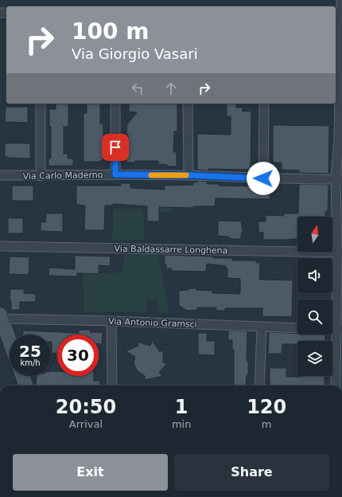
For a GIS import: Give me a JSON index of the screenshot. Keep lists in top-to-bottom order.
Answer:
{
  "streets": {
    "street": ["Via Carlo Maderno", "Via Baldassarre Longhena", "Via Antonio Gramsci"]
  },
  "north": "top",
  "page": {
    "turn": ["100 m", "Via Giorgio Vasari"],
    "speed": "25 km/h",
    "limit": "30",
    "eta": [
      "20:50",
      "Arrival",
      "1",
      "min",
      "120",
      "m"
    ],
    "buttons": ["Exit", "Share"]
  }
}
